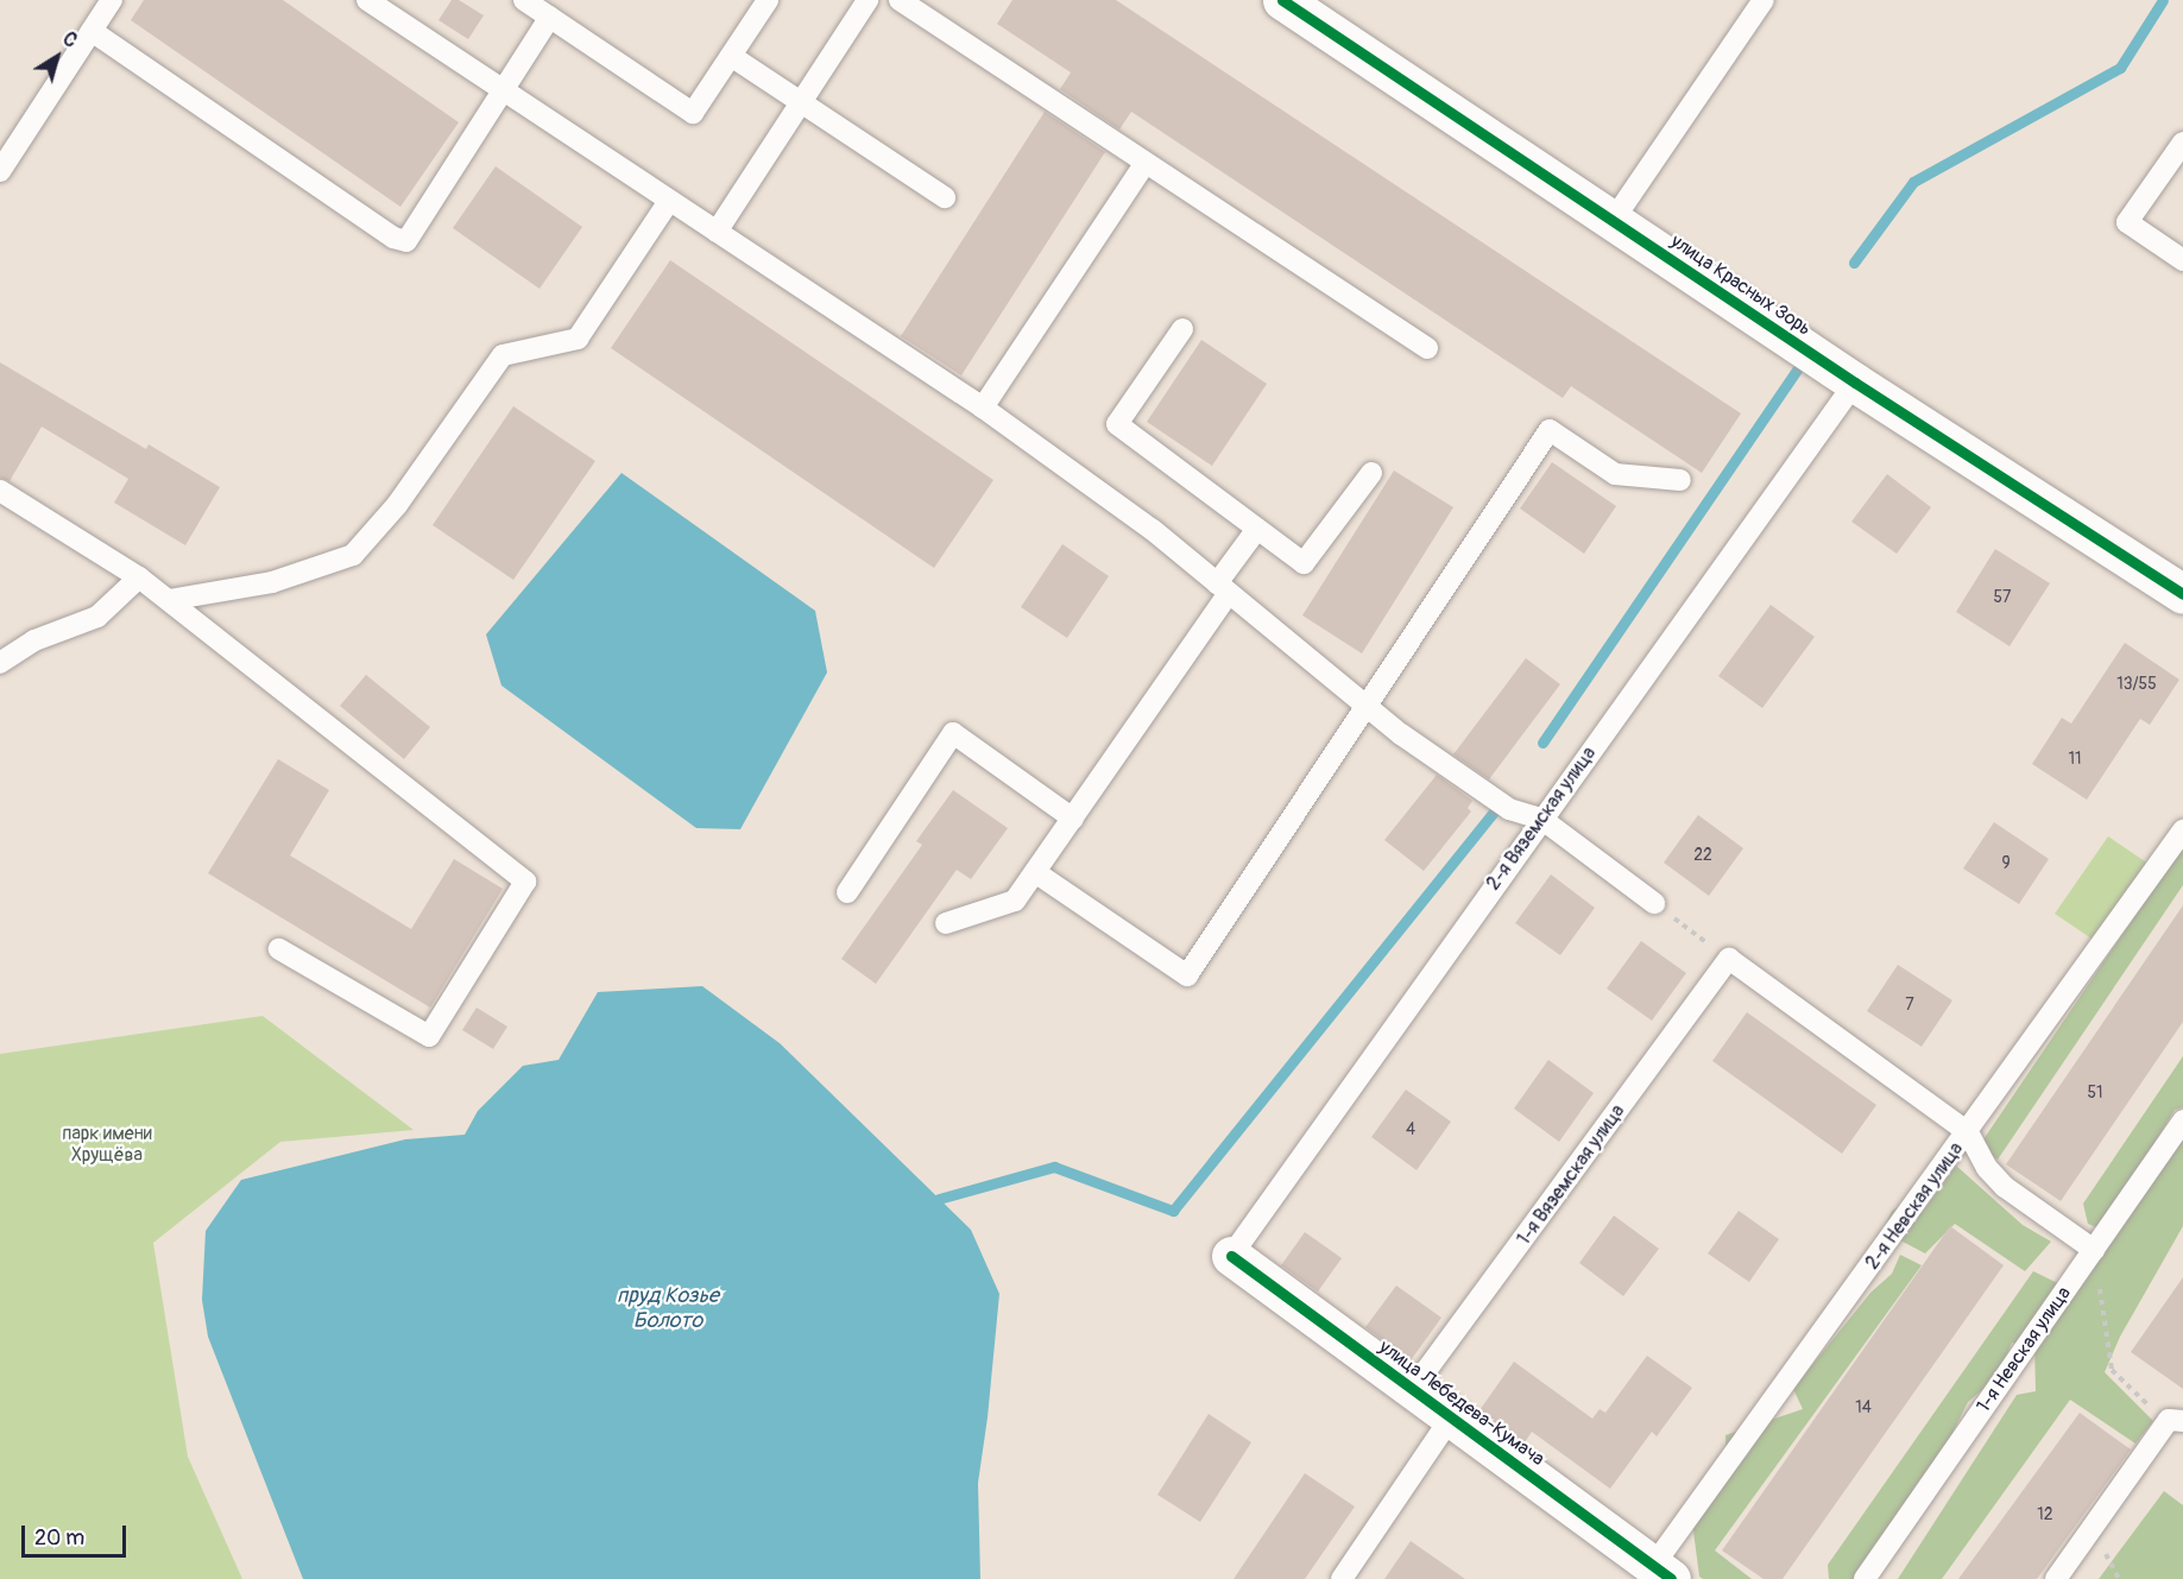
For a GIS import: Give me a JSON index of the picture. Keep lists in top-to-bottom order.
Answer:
{
  "streets": {
    "street": ["улица Красных Зорь", "улица Лебедева-Кумача"],
    "lane": [
      "2-я Вяземская улица",
      "1-я Вяземская улица",
      "2-я Невская улица",
      "1-я Невская улица"
    ]
  },
  "crossings": [
    ["улица Красных Зорь", "2-я Вяземская улица"],
    ["2-я Вяземская улица", "улица Лебедева-Кумача"],
    ["1-я Вяземская улица", "улица Лебедева-Кумача"],
    ["2-я Невская улица", "улица Лебедева-Кумача"]
  ],
  "water": ["пруд Козье Болото"],
  "parks": ["парк имени Хрущёва"],
  "house_numbers": [
    "57",
    "13/55",
    "11",
    "22",
    "9",
    "7",
    "51",
    "4",
    "14",
    "12"
  ],
  "scale_bar": "20 m",
  "north": "top right"
}
